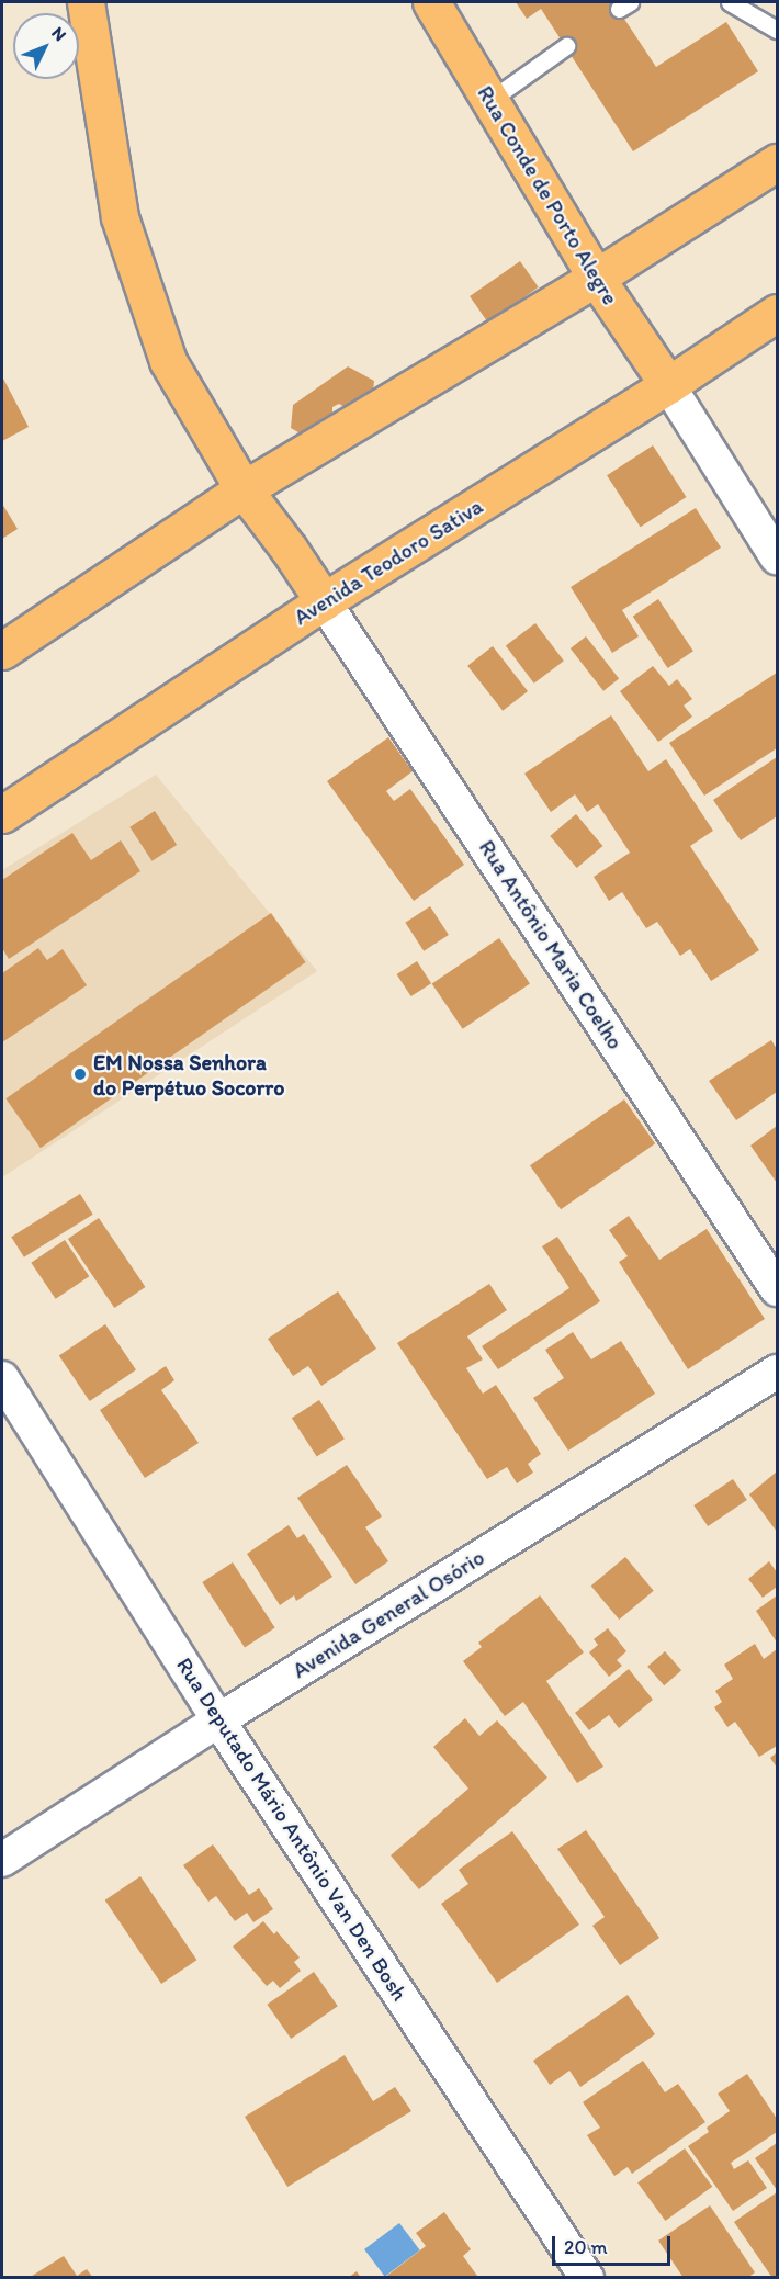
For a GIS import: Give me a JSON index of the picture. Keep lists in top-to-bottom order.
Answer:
{
  "streets": {
    "main road": ["Rua Conde de Porto Alegre", "Avenida Teodoro Sativa"],
    "street": ["Rua Antônio Maria Coelho", "Avenida General Osório", "Rua Deputado Mário Antônio Van Den Bosh"]
  },
  "crossings": [
    ["Rua Conde de Porto Alegre", "Avenida Teodoro Sativa"],
    ["Avenida Teodoro Sativa", "Rua Antônio Maria Coelho"],
    ["Avenida General Osório", "Rua Deputado Mário Antônio Van Den Bosh"]
  ],
  "places": ["EM Nossa Senhora do Perpétuo Socorro"],
  "scale_bar": "20 m",
  "north": "top right"
}
